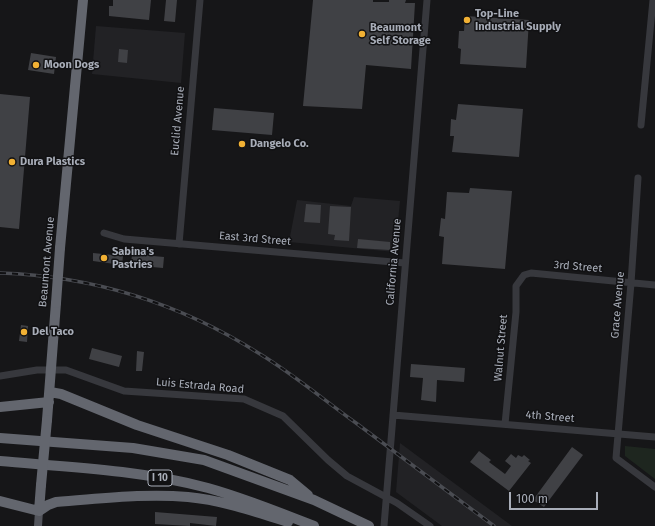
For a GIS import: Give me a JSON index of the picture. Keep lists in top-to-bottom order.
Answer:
{
  "streets": {
    "highway": ["Beaumont Avenue", "I 10"],
    "street": [
      "Euclid Avenue",
      "East 3rd Street",
      "California Avenue",
      "3rd Street",
      "Grace Avenue",
      "Walnut Street",
      "Luis Estrada Road",
      "4th Street"
    ]
  },
  "crossings": [
    ["Euclid Avenue", "East 3rd Street"],
    ["East 3rd Street", "California Avenue"],
    ["Beaumont Avenue", "Luis Estrada Road"],
    ["California Avenue", "Luis Estrada Road"],
    ["California Avenue", "4th Street"],
    ["3rd Street", "Grace Avenue"],
    ["3rd Street", "Walnut Street"],
    ["Grace Avenue", "4th Street"],
    ["Walnut Street", "4th Street"]
  ],
  "places": [
    "Top-Line Industrial Supply",
    "Beaumont Self Storage",
    "Moon Dogs",
    "Dangelo Co.",
    "Dura Plastics",
    "Sabina's Pastries",
    "Del Taco"
  ],
  "scale_bar": "100 m"
}
